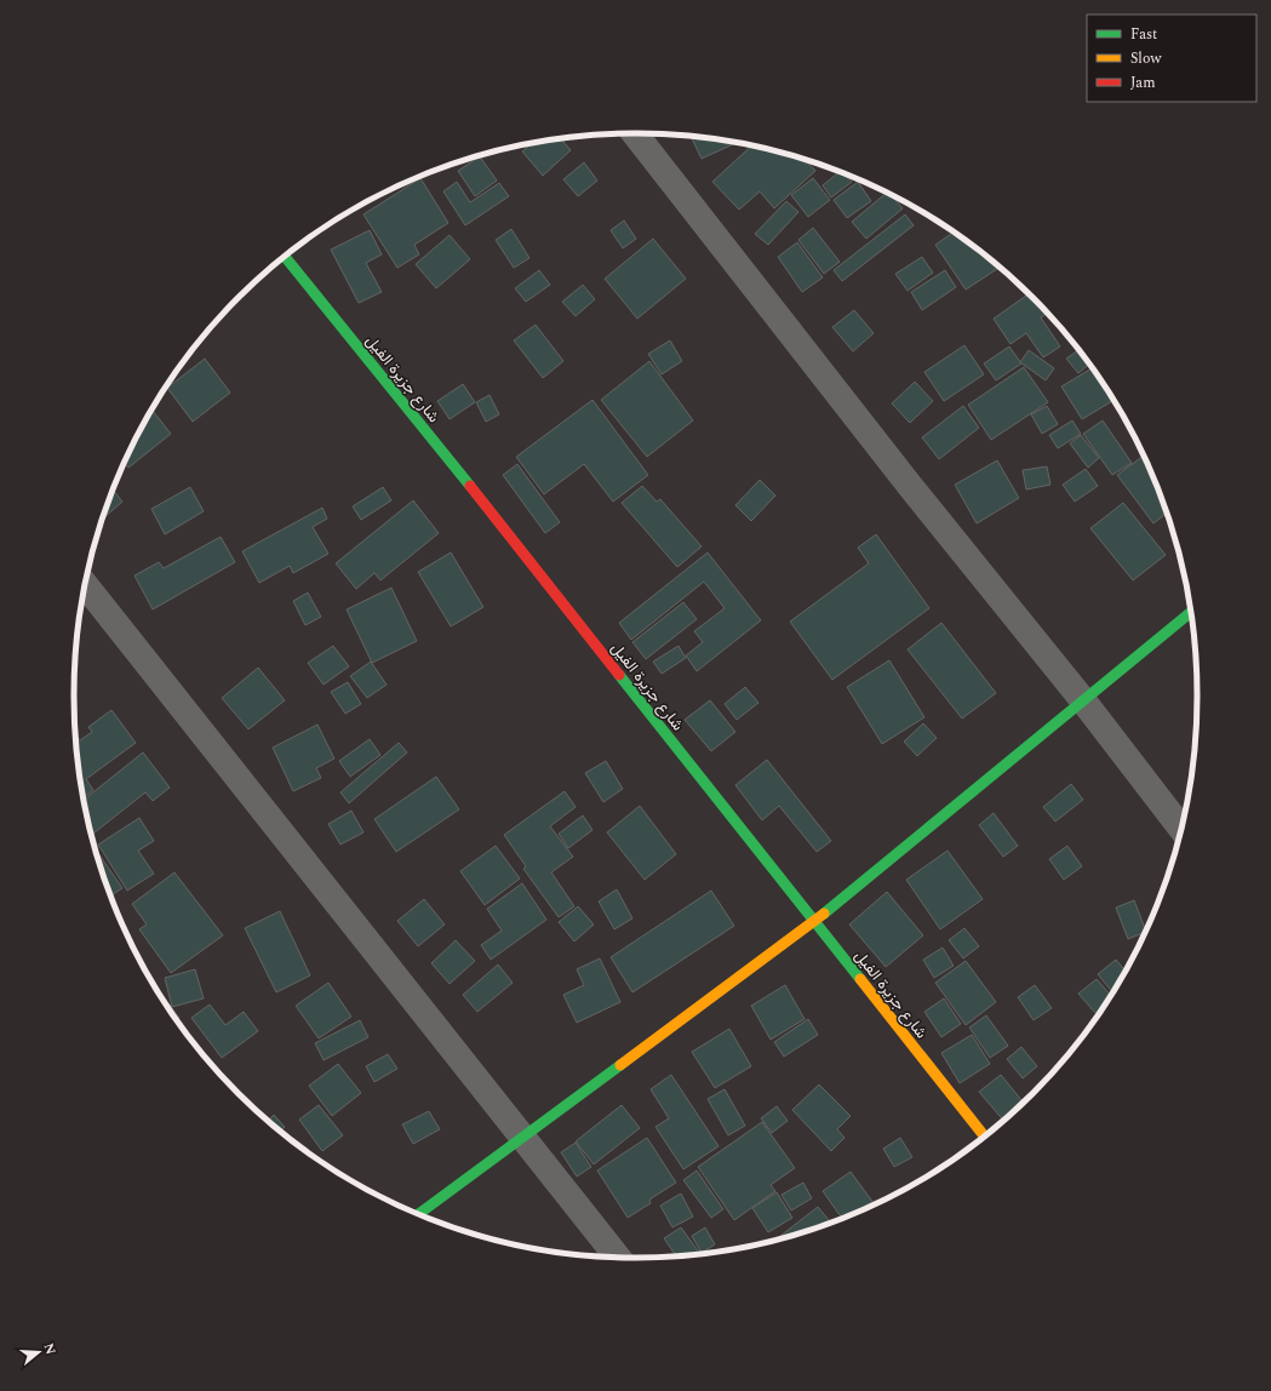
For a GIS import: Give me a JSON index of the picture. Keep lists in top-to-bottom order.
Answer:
{
  "streets": {
    "street": ["شارع جزيرة الفيل"]
  },
  "legend": ["Fast", "Slow", "Jam"],
  "north": "right"
}
